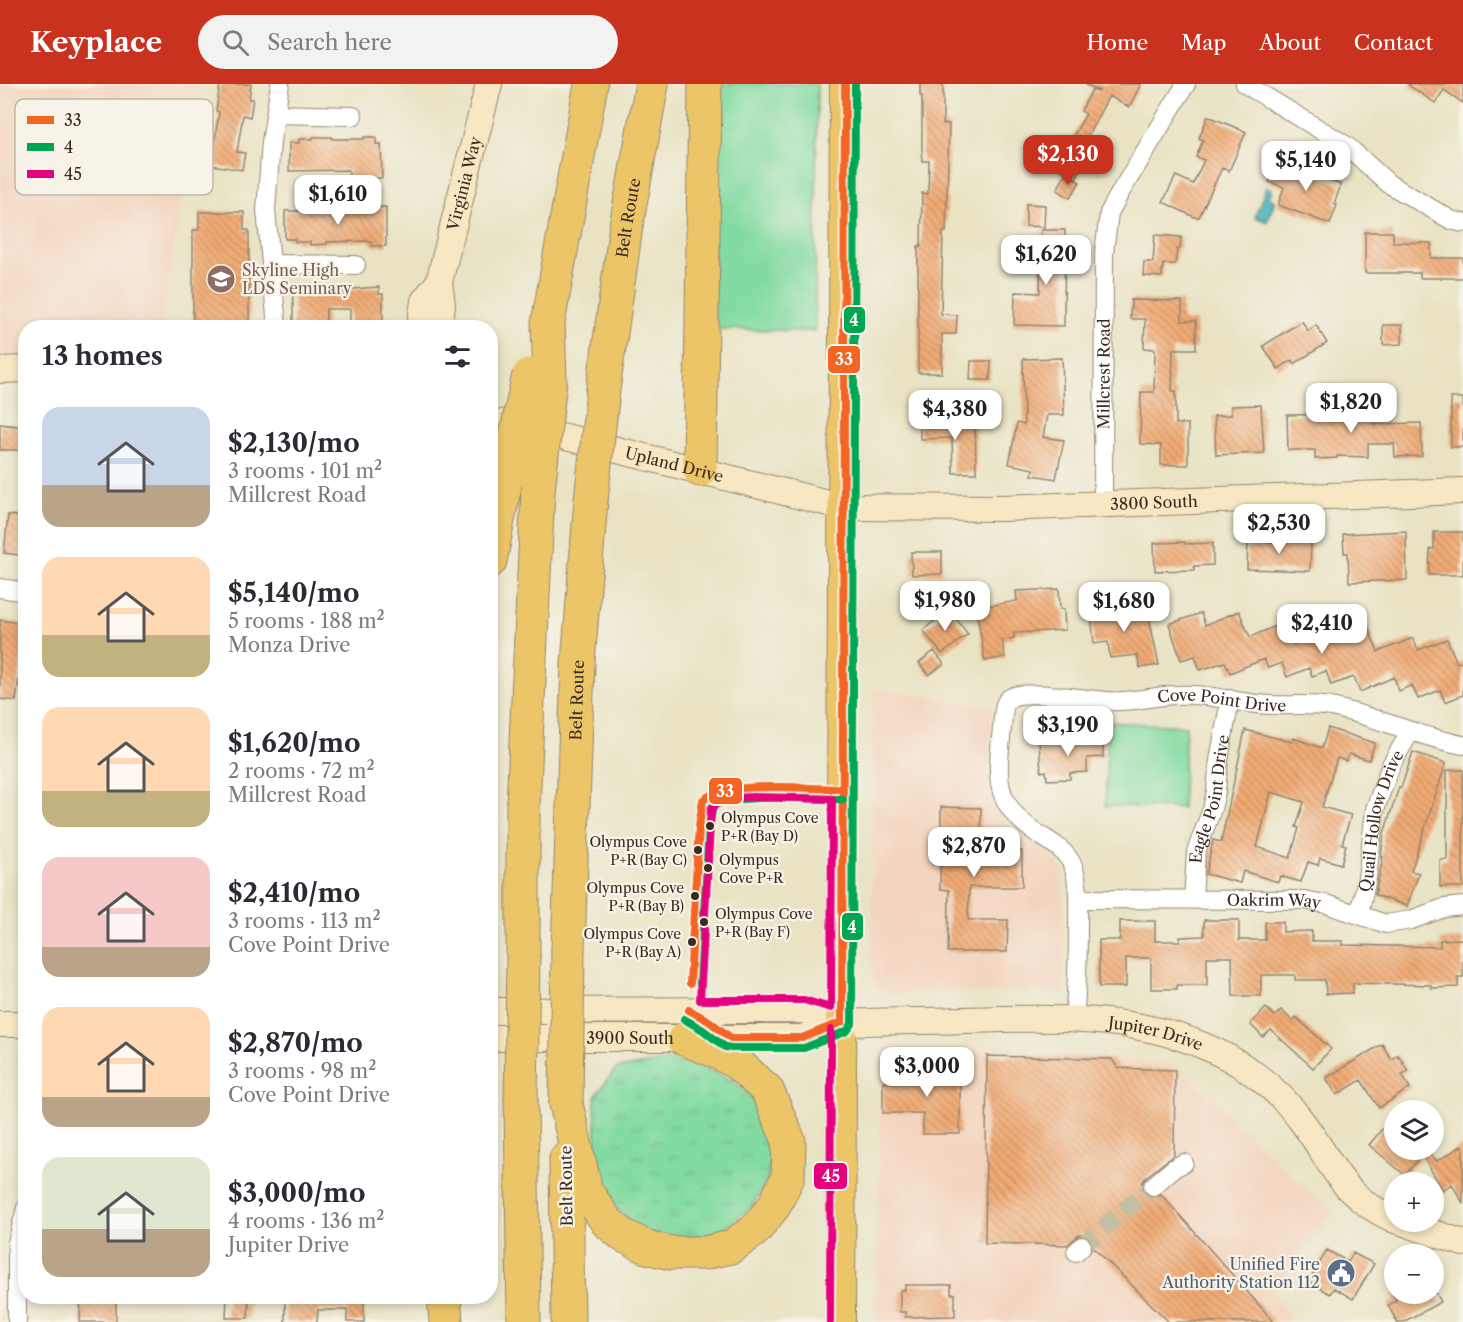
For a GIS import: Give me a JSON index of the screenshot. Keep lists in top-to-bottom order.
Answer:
{
  "streets": {
    "highway": ["Belt Route"],
    "street": [
      "Virginia Way",
      "Millcrest Road",
      "Upland Drive",
      "3800 South",
      "Cove Point Drive",
      "Eagle Point Drive",
      "Quail Hollow Drive",
      "Oakrim Way",
      "Jupiter Drive",
      "3900 South"
    ]
  },
  "crossings": [
    ["Millcrest Road", "3800 South"],
    ["Upland Drive", "3800 South"],
    ["Cove Point Drive", "Eagle Point Drive"],
    ["Cove Point Drive", "Quail Hollow Drive"],
    ["Cove Point Drive", "Oakrim Way"],
    ["Cove Point Drive", "Jupiter Drive"],
    ["Eagle Point Drive", "Oakrim Way"],
    ["Quail Hollow Drive", "Oakrim Way"],
    ["Jupiter Drive", "3900 South"]
  ],
  "places": {
    "school or university": ["Skyline High LDS Seminary"],
    "other": [
      "Olympus Cove P+R (Bay D)",
      "Olympus Cove P+R (Bay C)",
      "Olympus Cove P+R",
      "Olympus Cove P+R (Bay B)",
      "Olympus Cove P+R (Bay F)",
      "Olympus Cove P+R (Bay A)"
    ],
    "public building": ["Unified Fire Authority Station 112"]
  },
  "lines": ["transit line 33", "transit line 4", "transit line 45"],
  "legend": ["33", "4", "45"],
  "page": {
    "header": "Keyplace",
    "search": "Search here",
    "nav": [
      "Home",
      "Map",
      "About",
      "Contact"
    ],
    "price": [
      "$2,130",
      "$5,140",
      "$1,610",
      "$1,620",
      "$1,820",
      "$4,380",
      "$2,530",
      "$1,980",
      "$1,680",
      "$2,410",
      "$3,190",
      "$2,870",
      "$3,000"
    ],
    "heading": "13 homes",
    "list": [
      {
        "name": "$2,130/mo",
        "note": "3 rooms · 101 m² · Millcrest Road"
      },
      {
        "name": "$5,140/mo",
        "note": "5 rooms · 188 m² · Monza Drive"
      },
      {
        "name": "$1,620/mo",
        "note": "2 rooms · 72 m² · Millcrest Road"
      },
      {
        "name": "$2,410/mo",
        "note": "3 rooms · 113 m² · Cove Point Drive"
      },
      {
        "name": "$2,870/mo",
        "note": "3 rooms · 98 m² · Cove Point Drive"
      },
      {
        "name": "$3,000/mo",
        "note": "4 rooms · 136 m² · Jupiter Drive"
      }
    ],
    "map_buttons": ["+", "−"]
  }
}
